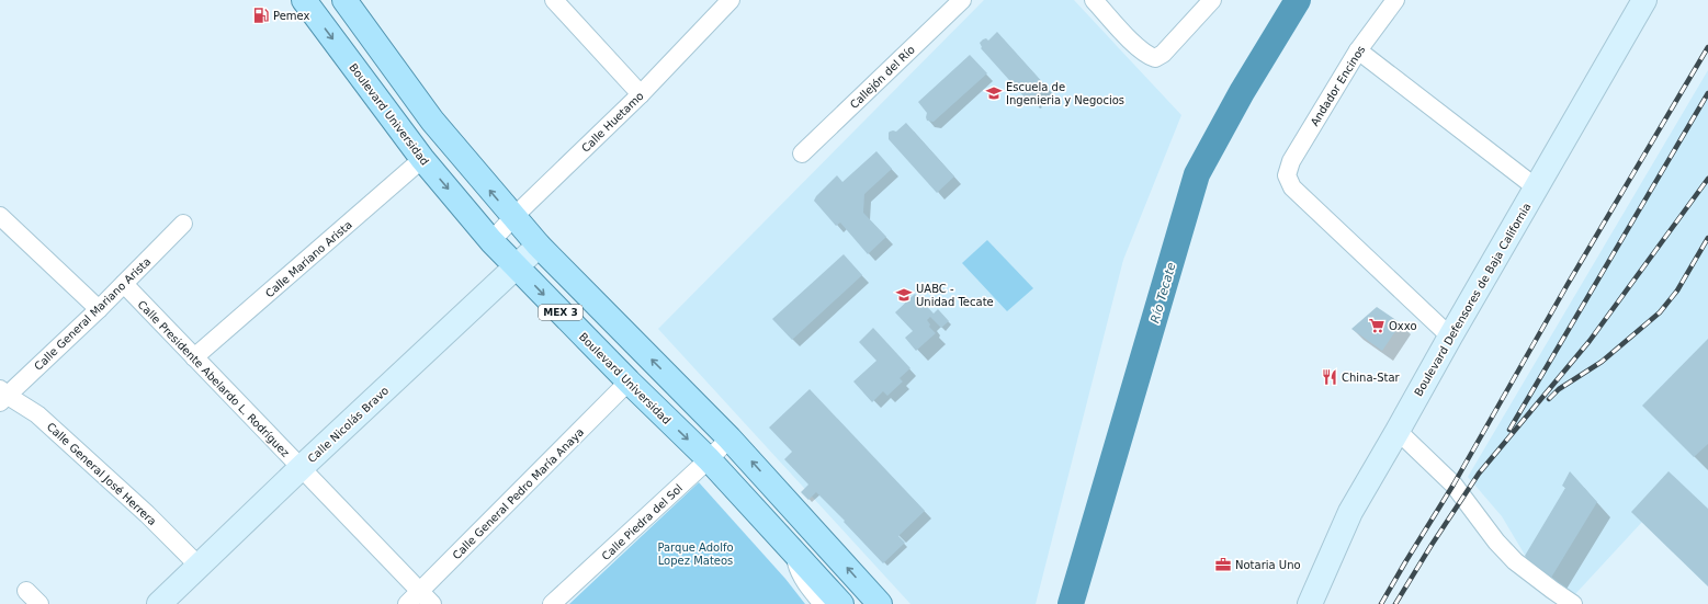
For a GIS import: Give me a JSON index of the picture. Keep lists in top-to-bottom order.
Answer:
{
  "streets": {
    "main road": [
      "Boulevard Universidad",
      "Boulevard Defensores de Baja California",
      "MEX 3",
      "Calle Nicolás Bravo"
    ],
    "street": [
      "Callejón del Río",
      "Andador Encinos",
      "Calle Huetamo",
      "Calle Mariano Arista",
      "Calle General Mariano Arista",
      "Calle Presidente Abelardo L. Rodríguez",
      "Calle General José Herrera",
      "Calle General Pedro María Anaya",
      "Calle Piedra del Sol"
    ]
  },
  "crossings": [
    ["Andador Encinos", "Boulevard Defensores de Baja California"],
    ["Boulevard Universidad", "Calle Huetamo"],
    ["Boulevard Universidad", "Calle Mariano Arista"],
    ["Boulevard Universidad", "Calle Nicolás Bravo"],
    ["Boulevard Universidad", "Calle General Pedro María Anaya"],
    ["Boulevard Universidad", "Calle Piedra del Sol"],
    ["Calle Huetamo", "MEX 3"],
    ["Calle Mariano Arista", "Calle Presidente Abelardo L. Rodríguez"],
    ["MEX 3", "Calle Nicolás Bravo"],
    ["MEX 3", "Calle Piedra del Sol"],
    ["Calle General Mariano Arista", "Calle Presidente Abelardo L. Rodríguez"],
    ["Calle General Mariano Arista", "Calle General José Herrera"],
    ["Calle Presidente Abelardo L. Rodríguez", "Calle Nicolás Bravo"],
    ["Calle Presidente Abelardo L. Rodríguez", "Calle General Pedro María Anaya"],
    ["Calle Nicolás Bravo", "Calle General José Herrera"]
  ],
  "water": ["Río Tecate"],
  "parks": ["Parque Adolfo Lopez Mateos"],
  "places": {
    "fuel station": ["Pemex"],
    "school or university": ["Escuela de Ingenieria y Negocios", "UABC - Unidad Tecate"],
    "supermarket": ["Oxxo"],
    "restaurant": ["China-Star"],
    "office": ["Notaria Uno"]
  }
}
